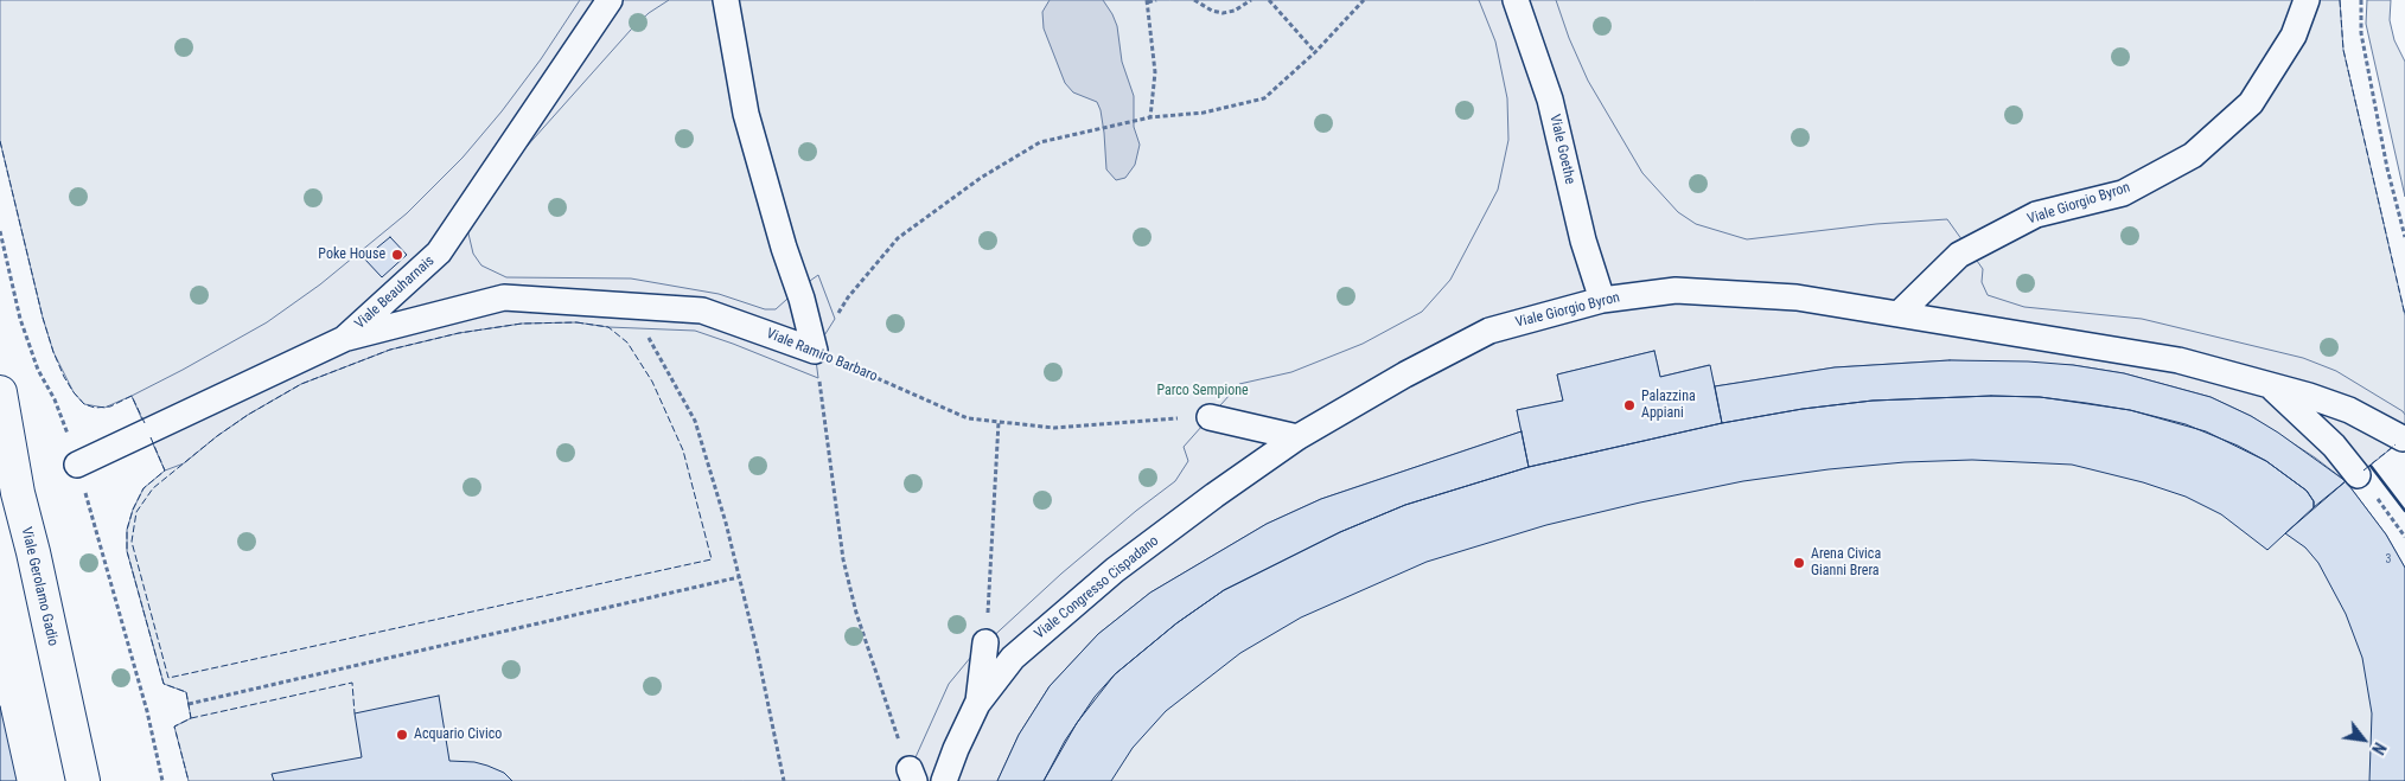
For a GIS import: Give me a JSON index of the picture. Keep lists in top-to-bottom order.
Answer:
{
  "streets": {
    "street": [
      "Viale Goethe",
      "Viale Giorgio Byron",
      "Viale Beauharnais",
      "Viale Ramiro Barbaro",
      "Viale Gerolamo Gadio",
      "Viale Congresso Cispadano"
    ]
  },
  "crossings": [
    ["Viale Goethe", "Viale Giorgio Byron"],
    ["Viale Giorgio Byron", "Viale Congresso Cispadano"],
    ["Viale Beauharnais", "Viale Ramiro Barbaro"]
  ],
  "parks": ["Parco Sempione"],
  "places": [
    "Poke House",
    "Palazzina Appiani",
    "Arena Civica Gianni Brera",
    "Acquario Civico"
  ],
  "house_numbers": ["3"],
  "north": "bottom right"
}
